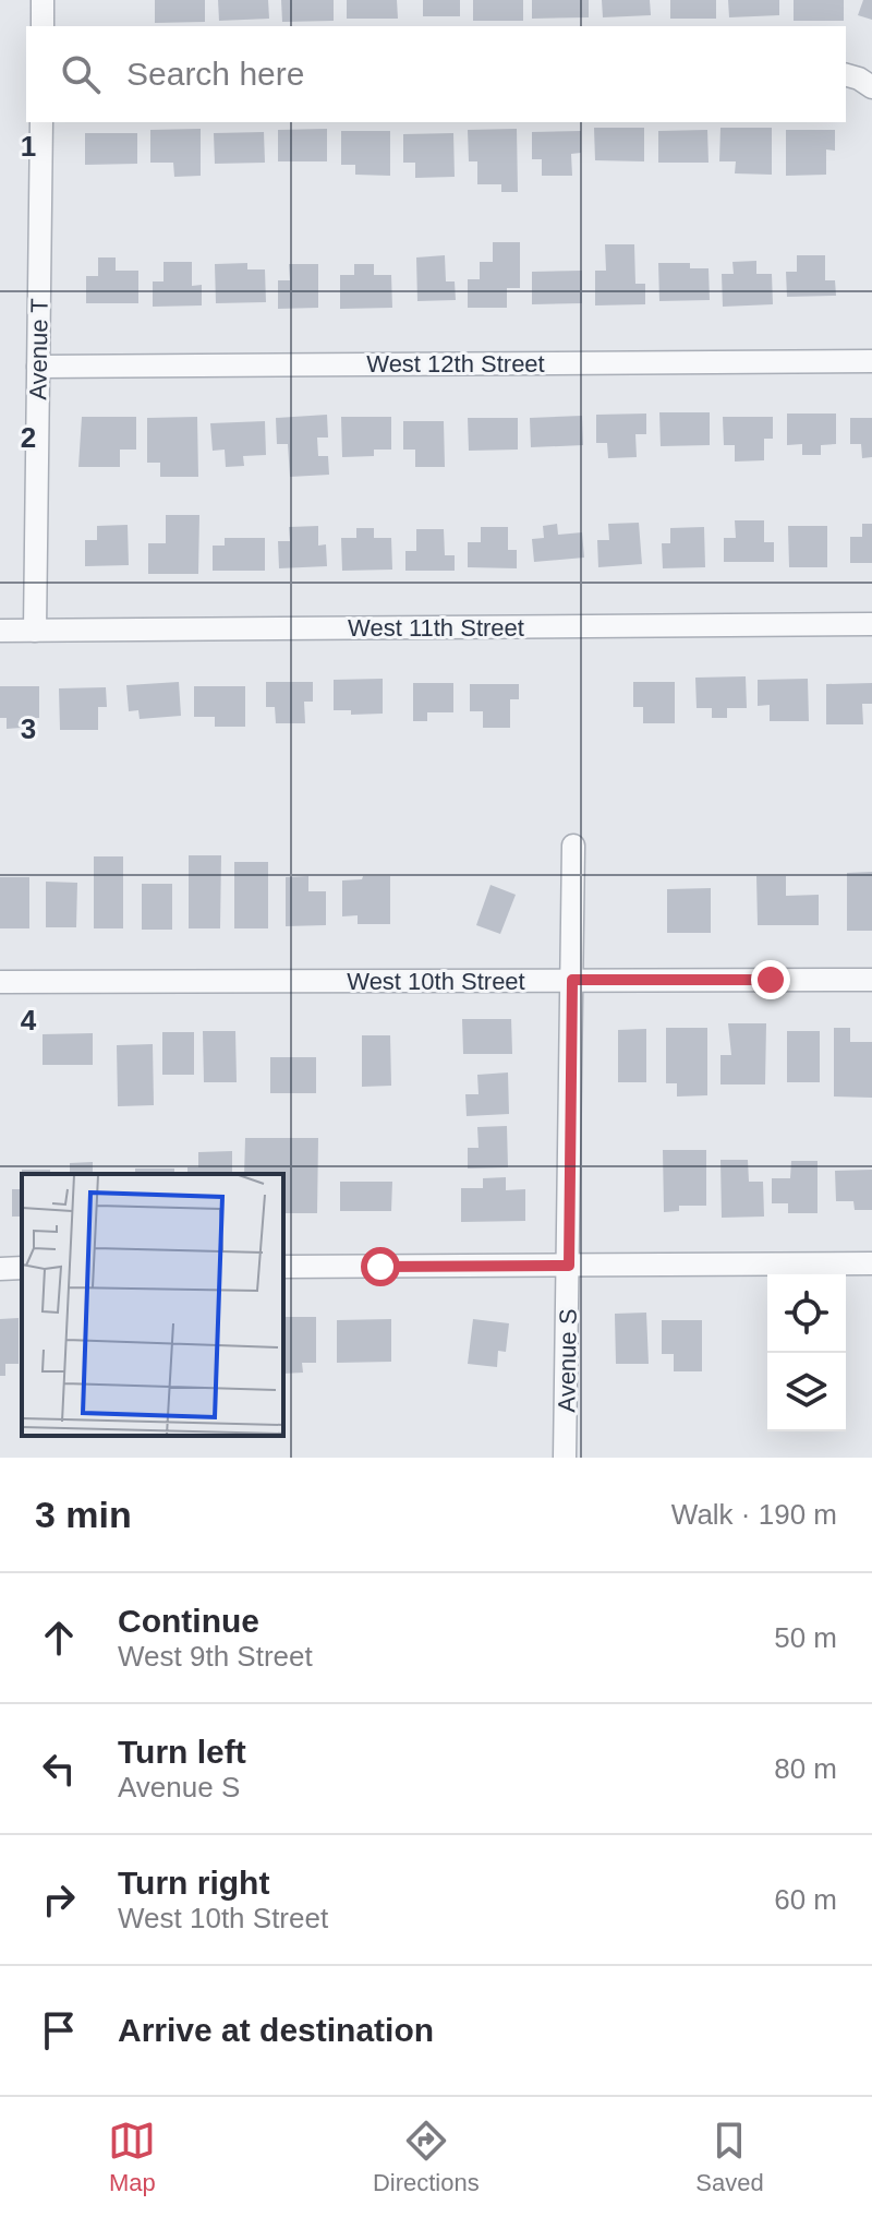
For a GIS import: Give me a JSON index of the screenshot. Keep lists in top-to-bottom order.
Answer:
{
  "streets": {
    "street": [
      "Avenue T",
      "West 12th Street",
      "West 11th Street",
      "West 10th Street",
      "Avenue S"
    ]
  },
  "crossings": [
    ["Avenue T", "West 12th Street"],
    ["Avenue T", "West 11th Street"],
    ["West 10th Street", "Avenue S"]
  ],
  "page": {
    "search": "Search here",
    "heading": ["3 min", "Walk · 190 m"],
    "list": [
      ["Continue", "West 9th Street", "50 m"],
      ["Turn left", "Avenue S", "80 m"],
      ["Turn right", "West 10th Street", "60 m"],
      "Arrive at destination"
    ],
    "nav": ["Map", "Directions", "Saved"]
  },
  "grid": {
    "rows": [
      "1",
      "2",
      "3",
      "4"
    ]
  }
}
